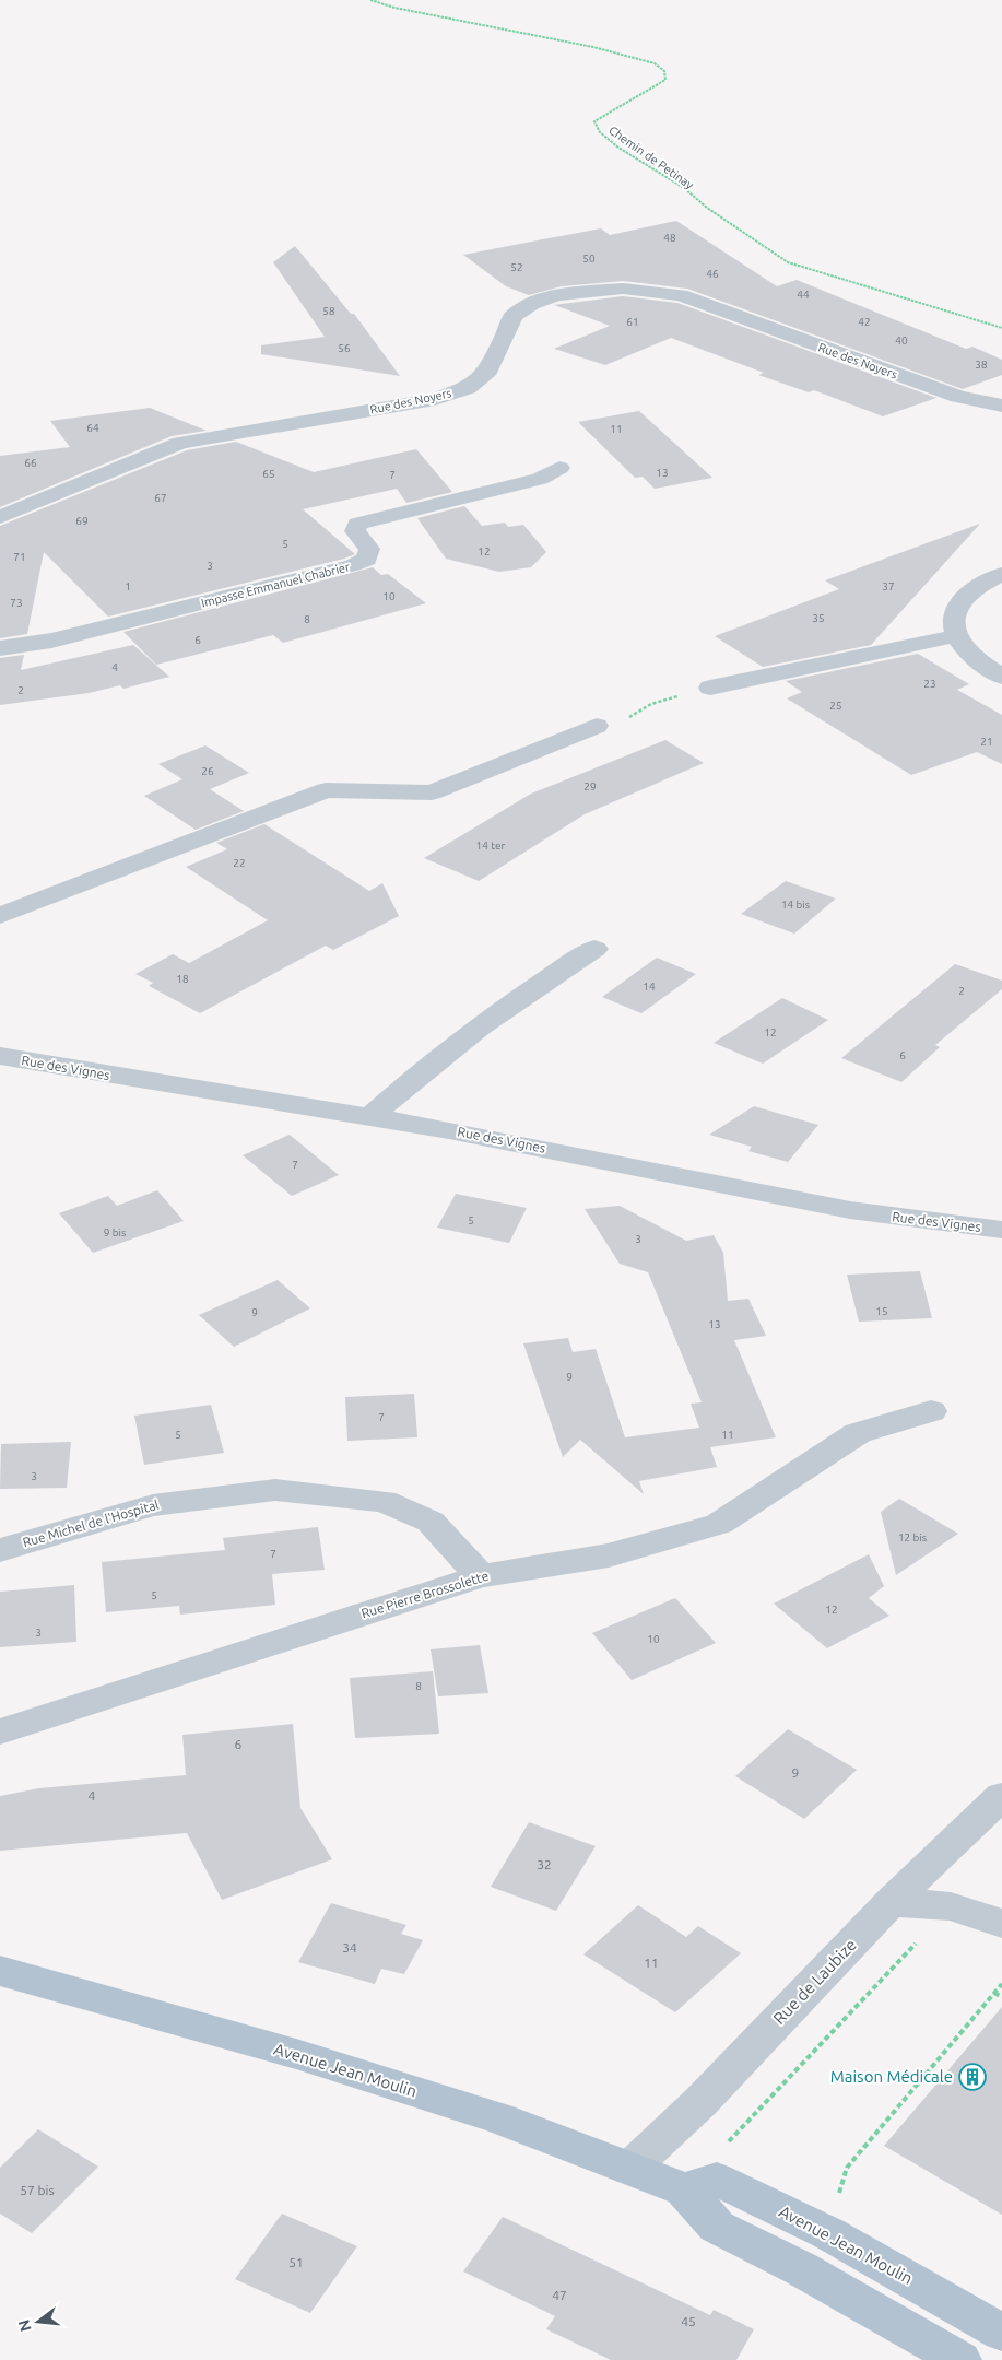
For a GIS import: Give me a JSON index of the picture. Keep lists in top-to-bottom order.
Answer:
{
  "streets": {
    "main road": ["Avenue Jean Moulin"],
    "street": [
      "Rue des Noyers",
      "Impasse Emmanuel Chabrier",
      "Rue des Vignes",
      "Rue Michel de l'Hospital",
      "Rue Pierre Brossolette",
      "Rue de Laubize"
    ],
    "path": ["Chemin de Petinay"]
  },
  "crossings": [
    ["Rue Michel de l'Hospital", "Rue Pierre Brossolette"],
    ["Rue de Laubize", "Avenue Jean Moulin"]
  ],
  "places": {
    "building": ["Maison Médicale"]
  },
  "house_numbers": [
    "48",
    "50",
    "52",
    "46",
    "44",
    "58",
    "61",
    "42",
    "40",
    "56",
    "38",
    "64",
    "11",
    "66",
    "13",
    "65",
    "7",
    "67",
    "69",
    "5",
    "12",
    "71",
    "3",
    "1",
    "37",
    "10",
    "73",
    "35",
    "8",
    "6",
    "4",
    "23",
    "2",
    "25",
    "21",
    "26",
    "29",
    "14 ter",
    "22",
    "14 bis",
    "18",
    "14",
    "2",
    "12",
    "6",
    "7",
    "5",
    "9 bis",
    "3",
    "15",
    "9",
    "13",
    "9",
    "7",
    "5",
    "11",
    "3",
    "12 bis",
    "7",
    "5",
    "12",
    "3",
    "10",
    "8",
    "6",
    "9",
    "4",
    "32",
    "34",
    "11",
    "57 bis",
    "51",
    "47",
    "45"
  ],
  "north": "left"
}
